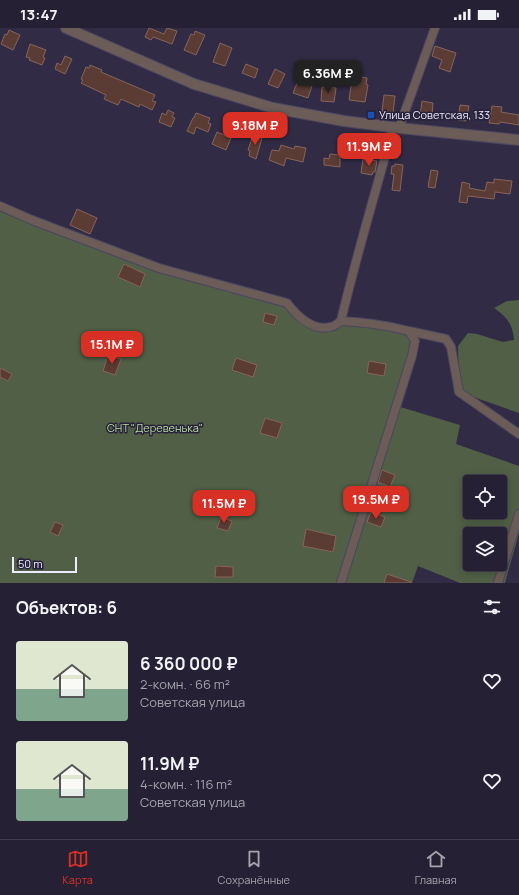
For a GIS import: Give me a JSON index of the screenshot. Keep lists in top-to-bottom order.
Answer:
{
  "parks": ["СНТ \"Деревенька\""],
  "places": {
    "transit": ["Улица Советская, 133"]
  },
  "scale_bar": "50 m",
  "page": {
    "status": "13:47",
    "price": [
      "6.36M ₽",
      "9.18M ₽",
      "11.9M ₽",
      "15.1M ₽",
      "19.5M ₽",
      "11.5M ₽"
    ],
    "scale": "50 m",
    "heading": "Объектов: 6",
    "list": [
      {
        "name": "6 360 000 ₽",
        "note": "2-комн. · 66 m² · Советская улица"
      },
      {
        "name": "11.9M ₽",
        "note": "4-комн. · 116 m² · Советская улица"
      }
    ],
    "tabs": ["Карта", "Сохранённые", "Главная"]
  }
}
